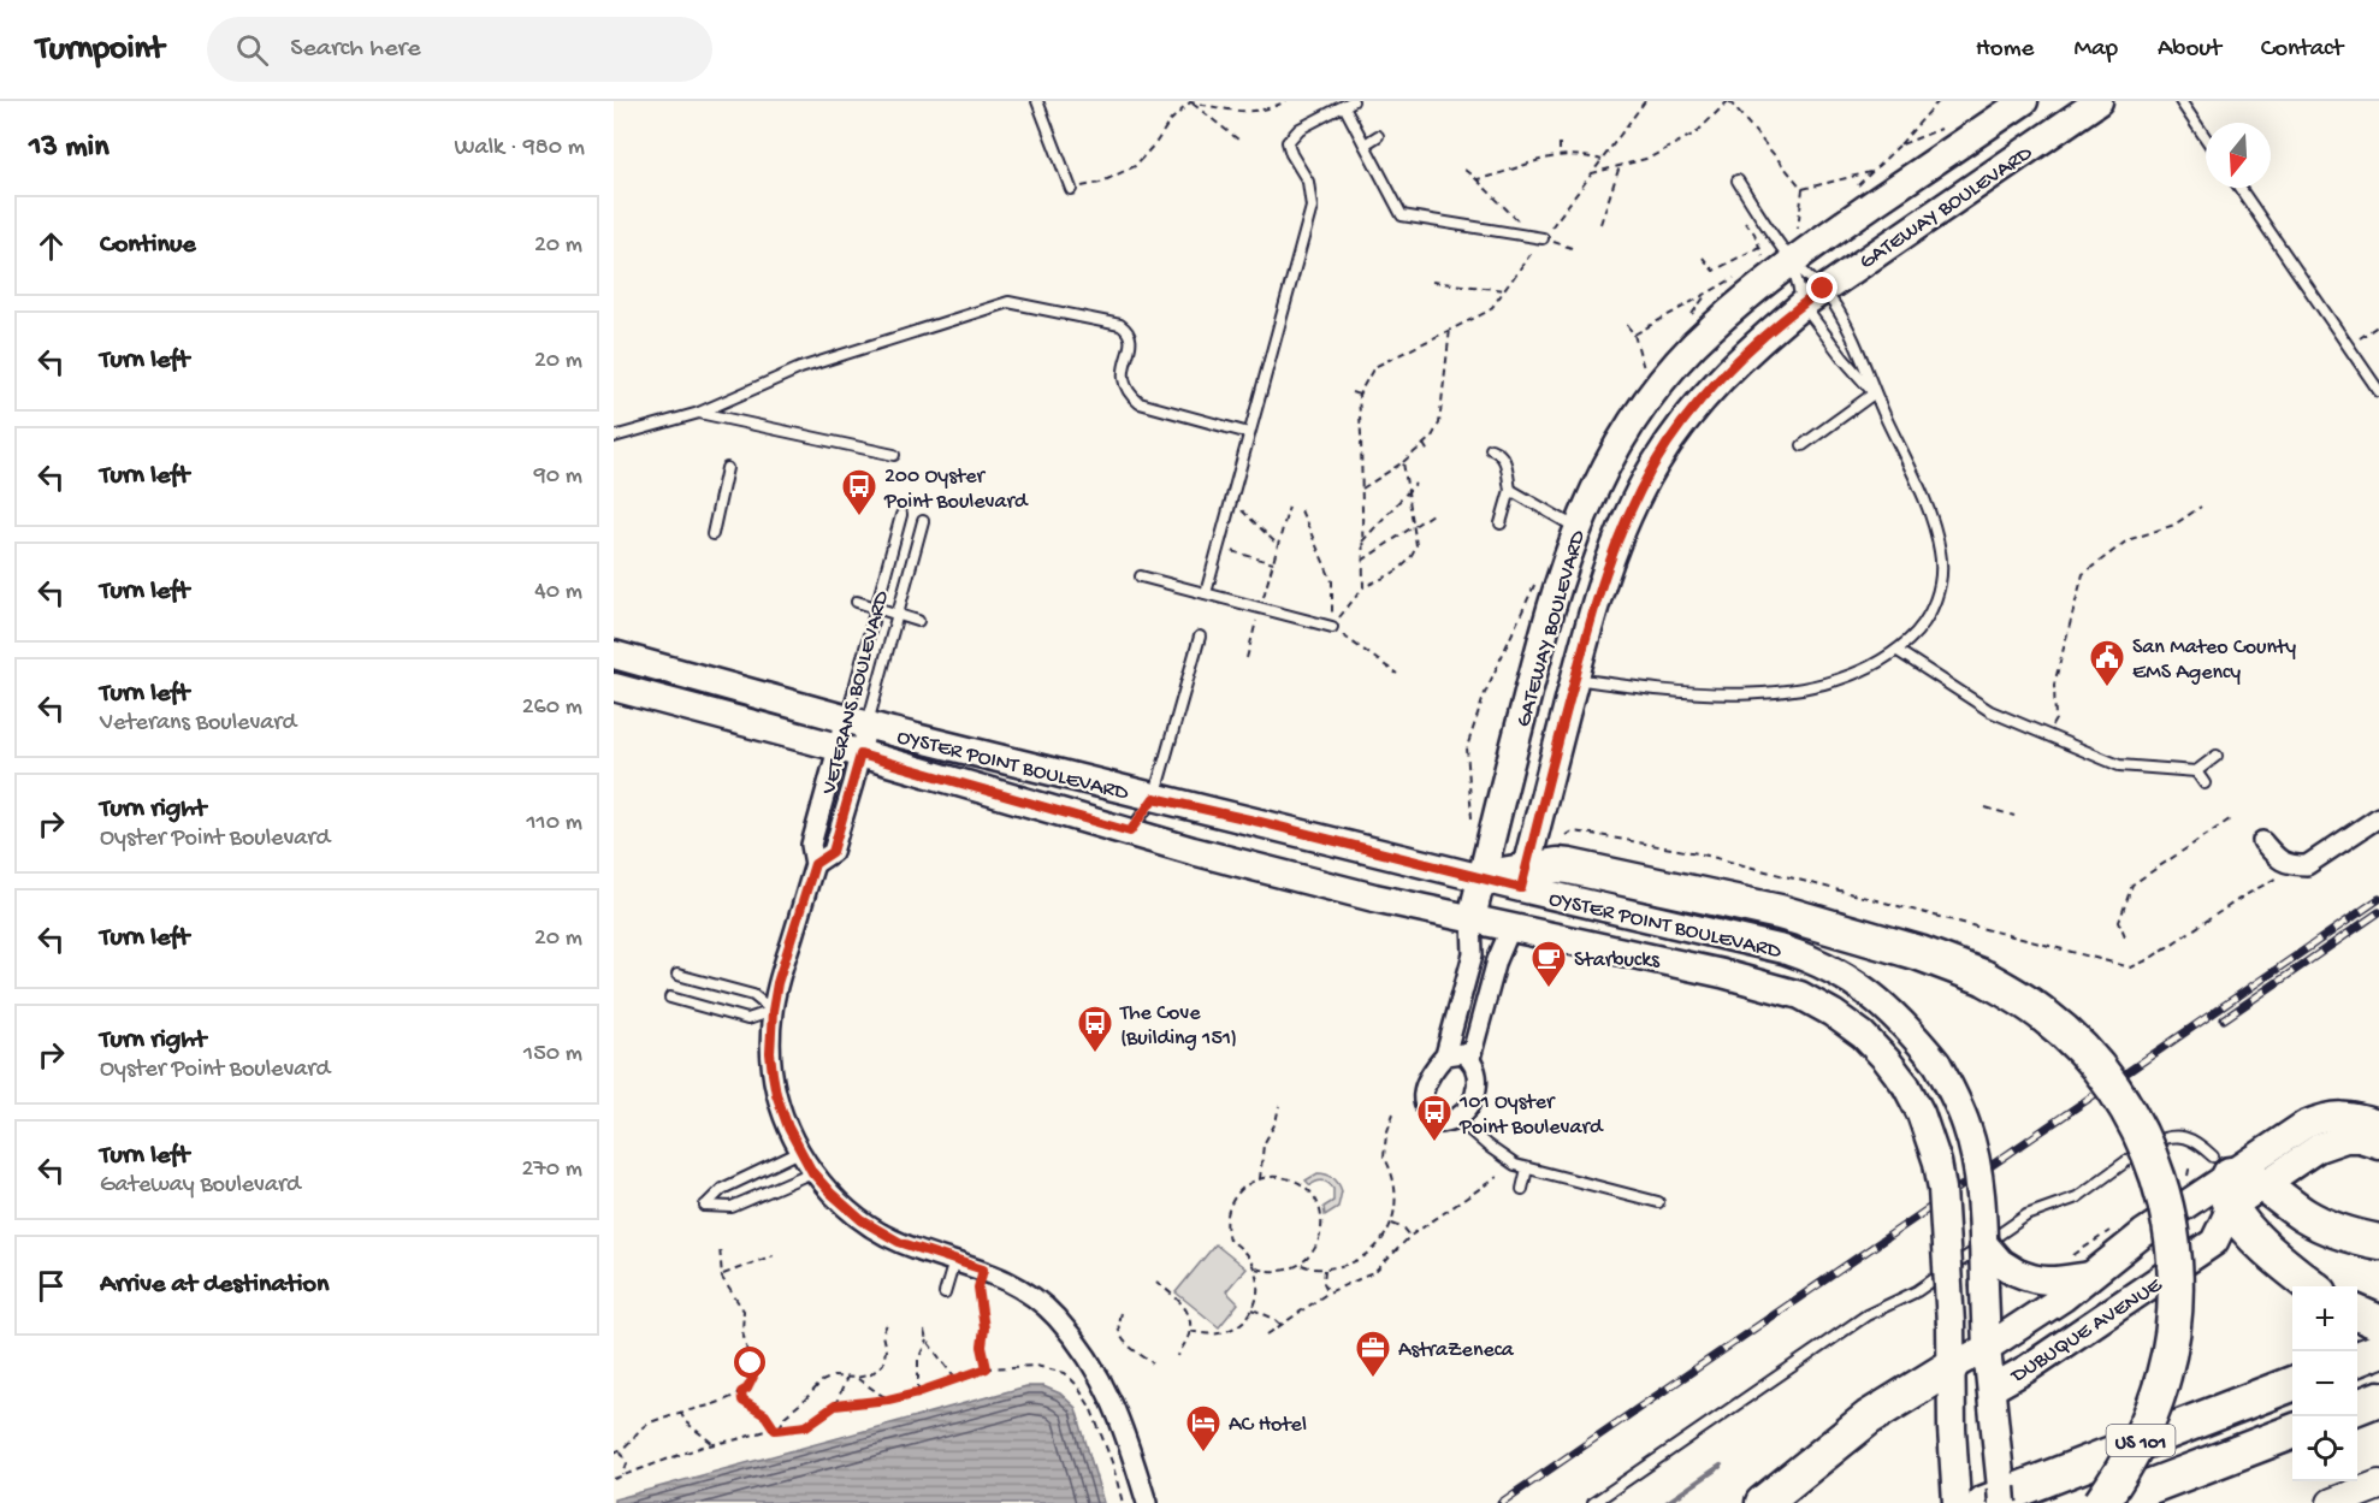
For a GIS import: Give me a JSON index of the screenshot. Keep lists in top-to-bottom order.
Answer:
{
  "streets": {
    "highway": ["US 101"],
    "main road": ["GATEWAY BOULEVARD", "OYSTER POINT BOULEVARD", "DUBUQUE AVENUE"],
    "street": ["VETERANS BOULEVARD"]
  },
  "crossings": [
    ["GATEWAY BOULEVARD", "OYSTER POINT BOULEVARD"],
    ["VETERANS BOULEVARD", "OYSTER POINT BOULEVARD"],
    ["OYSTER POINT BOULEVARD", "DUBUQUE AVENUE"]
  ],
  "places": {
    "bus stop": ["200 Oyster Point Boulevard", "The Cove (Building 151)", "101 Oyster Point Boulevard"],
    "public building": ["San Mateo County EMS Agency"],
    "cafe": ["Starbucks"],
    "office": ["AstraZeneca"],
    "hotel": ["AC Hotel"]
  },
  "north": "bottom",
  "page": {
    "header": "Turnpoint",
    "search": "Search here",
    "nav": [
      "Home",
      "Map",
      "About",
      "Contact"
    ],
    "heading": ["13 min", "Walk · 980 m"],
    "list": [
      ["Continue", "20 m"],
      ["Turn left", "20 m"],
      ["Turn left", "90 m"],
      ["Turn left", "40 m"],
      ["Turn left", "Veterans Boulevard", "260 m"],
      ["Turn right", "Oyster Point Boulevard", "110 m"],
      ["Turn left", "20 m"],
      ["Turn right", "Oyster Point Boulevard", "150 m"],
      ["Turn left", "Gateway Boulevard", "270 m"],
      "Arrive at destination"
    ],
    "map_buttons": ["+", "−"]
  }
}
